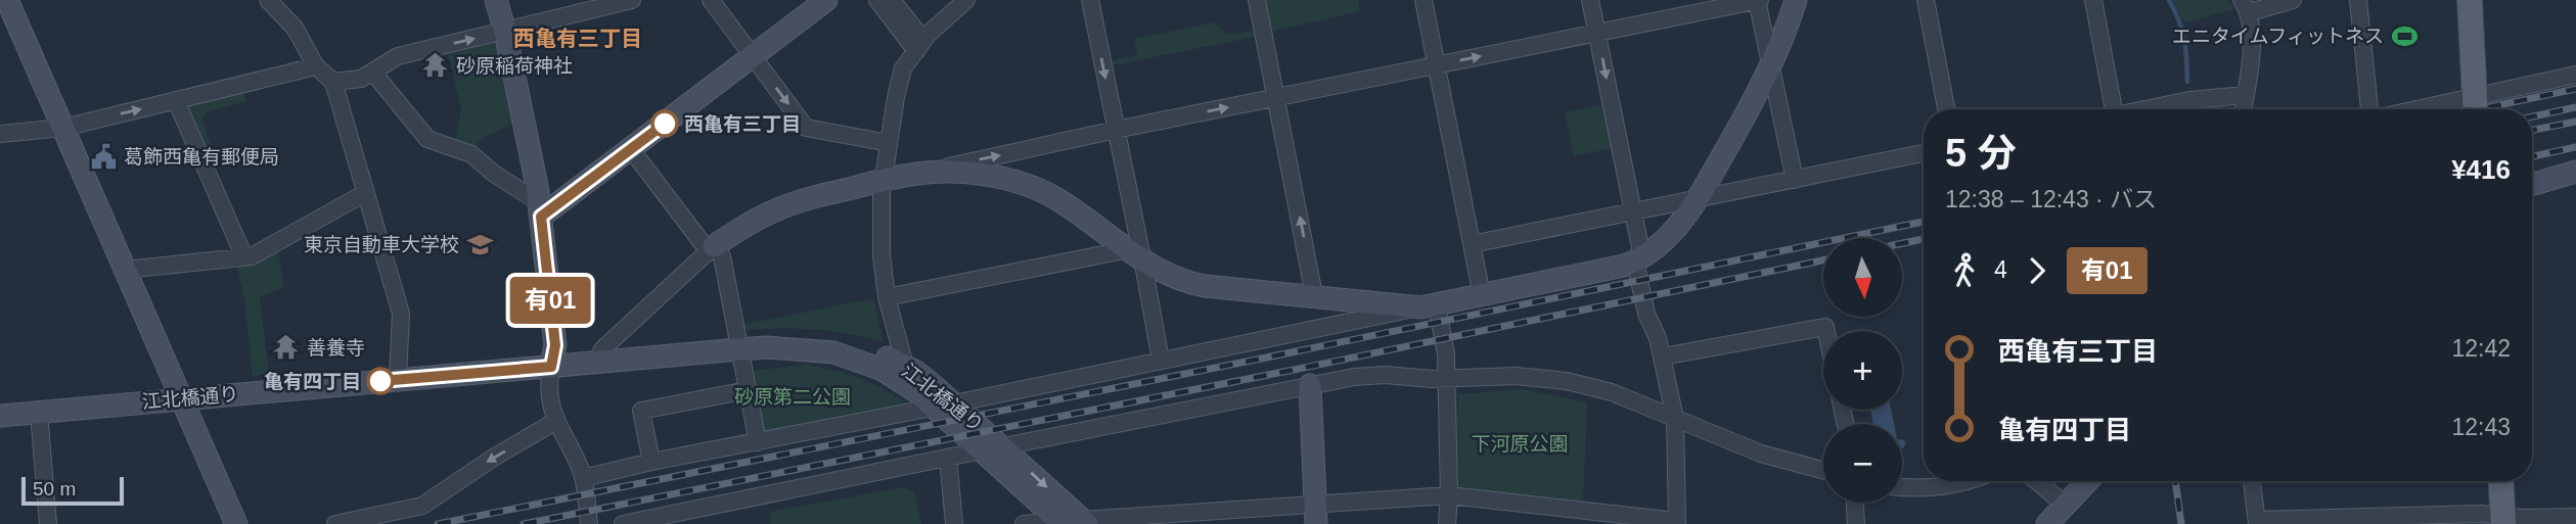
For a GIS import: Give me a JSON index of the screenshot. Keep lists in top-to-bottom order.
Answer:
{
  "streets": {
    "street": ["江北橋通り"]
  },
  "districts": ["西亀有三丁目"],
  "parks": ["砂原第二公園", "下河原公園"],
  "places": {
    "sports": ["エニタイムフィットネス"],
    "temple": ["砂原稲荷神社", "善養寺"],
    "other": ["西亀有三丁目", "亀有四丁目"],
    "public building": ["葛飾西亀有郵便局"],
    "school or university": ["東京自動車大学校"]
  },
  "lines": ["bus line 有01"],
  "scale_bar": "50 m",
  "north": "bottom",
  "page": {
    "on_map": "有01",
    "heading": ["5 分", "12:38 – 12:43 · バス", "¥416"],
    "legs": ["4", "有01"],
    "map_buttons": ["+", "−"],
    "list": [
      {
        "name": "西亀有三丁目",
        "value": "12:42"
      },
      {
        "name": "亀有四丁目",
        "value": "12:43"
      }
    ],
    "scale": "50 m"
  }
}
